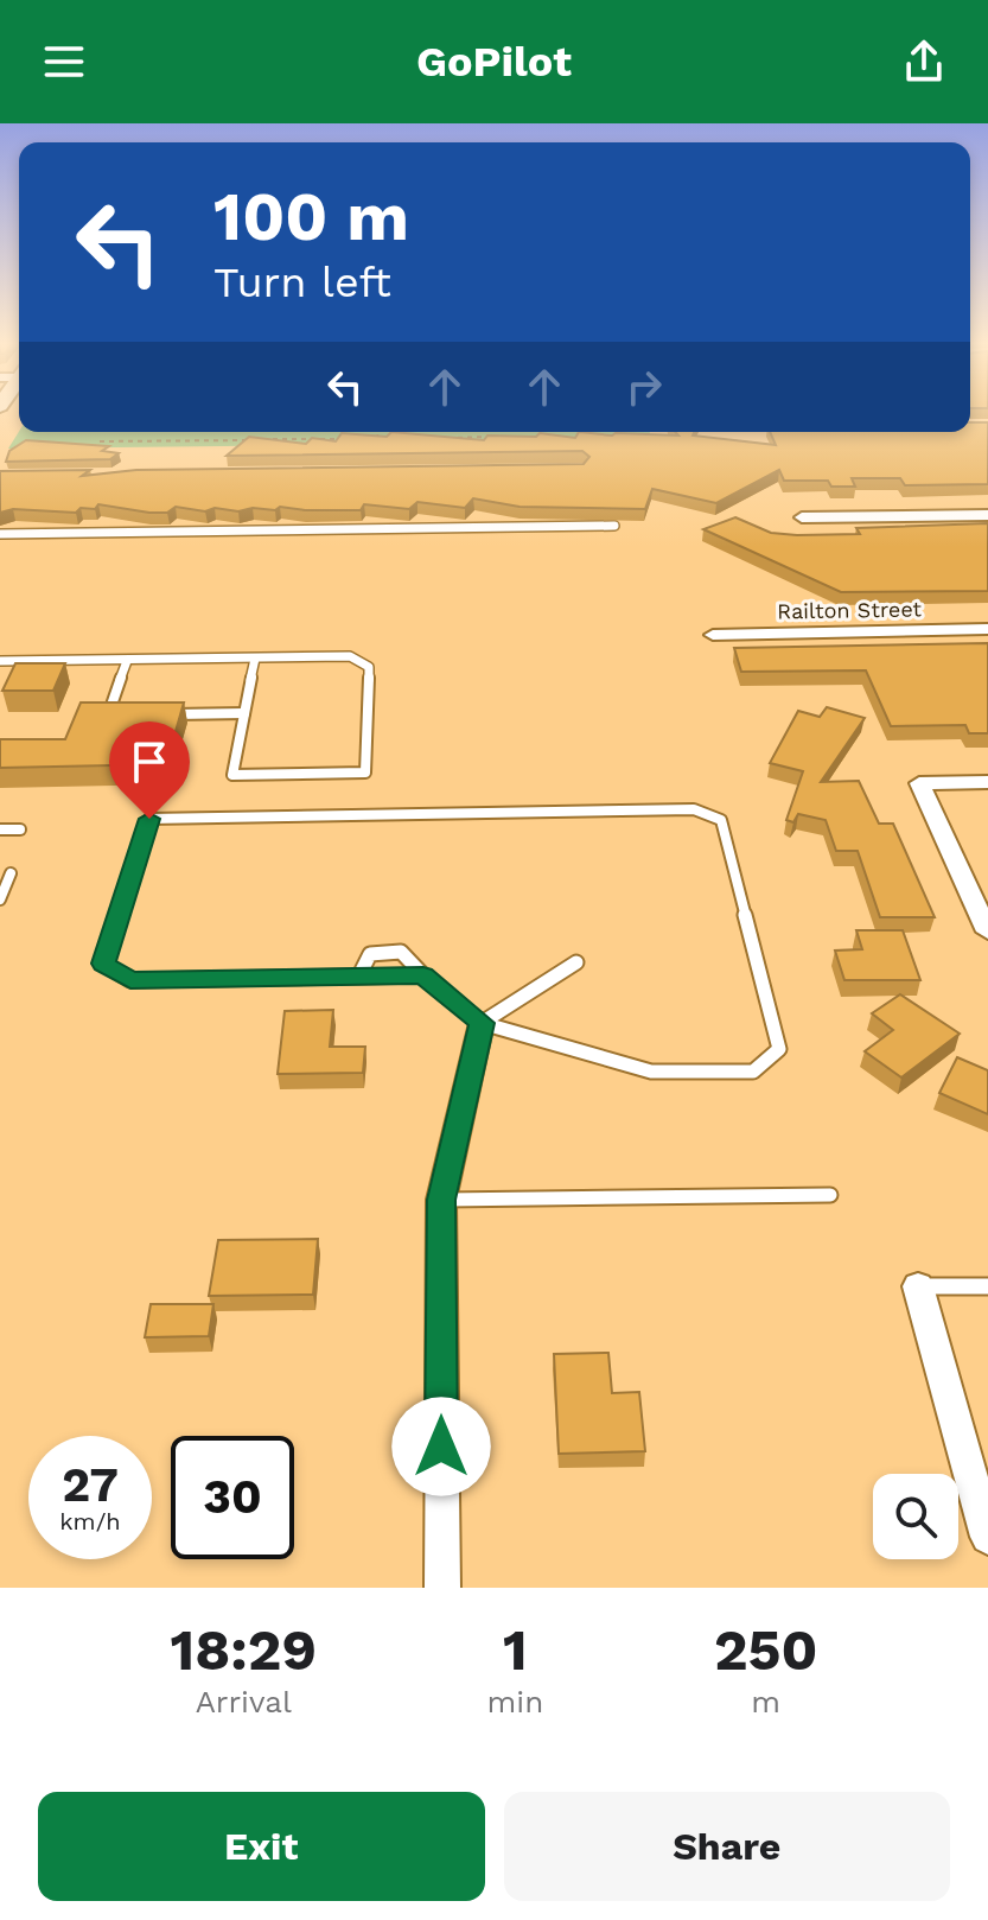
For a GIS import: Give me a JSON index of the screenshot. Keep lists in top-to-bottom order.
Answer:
{
  "streets": {
    "street": ["Railton Street"]
  },
  "page": {
    "header": "GoPilot",
    "turn": ["100 m", "Turn left"],
    "speed": "27 km/h",
    "limit": "30",
    "eta": [
      "18:29",
      "Arrival",
      "1",
      "min",
      "250",
      "m"
    ],
    "buttons": ["Exit", "Share"]
  }
}
